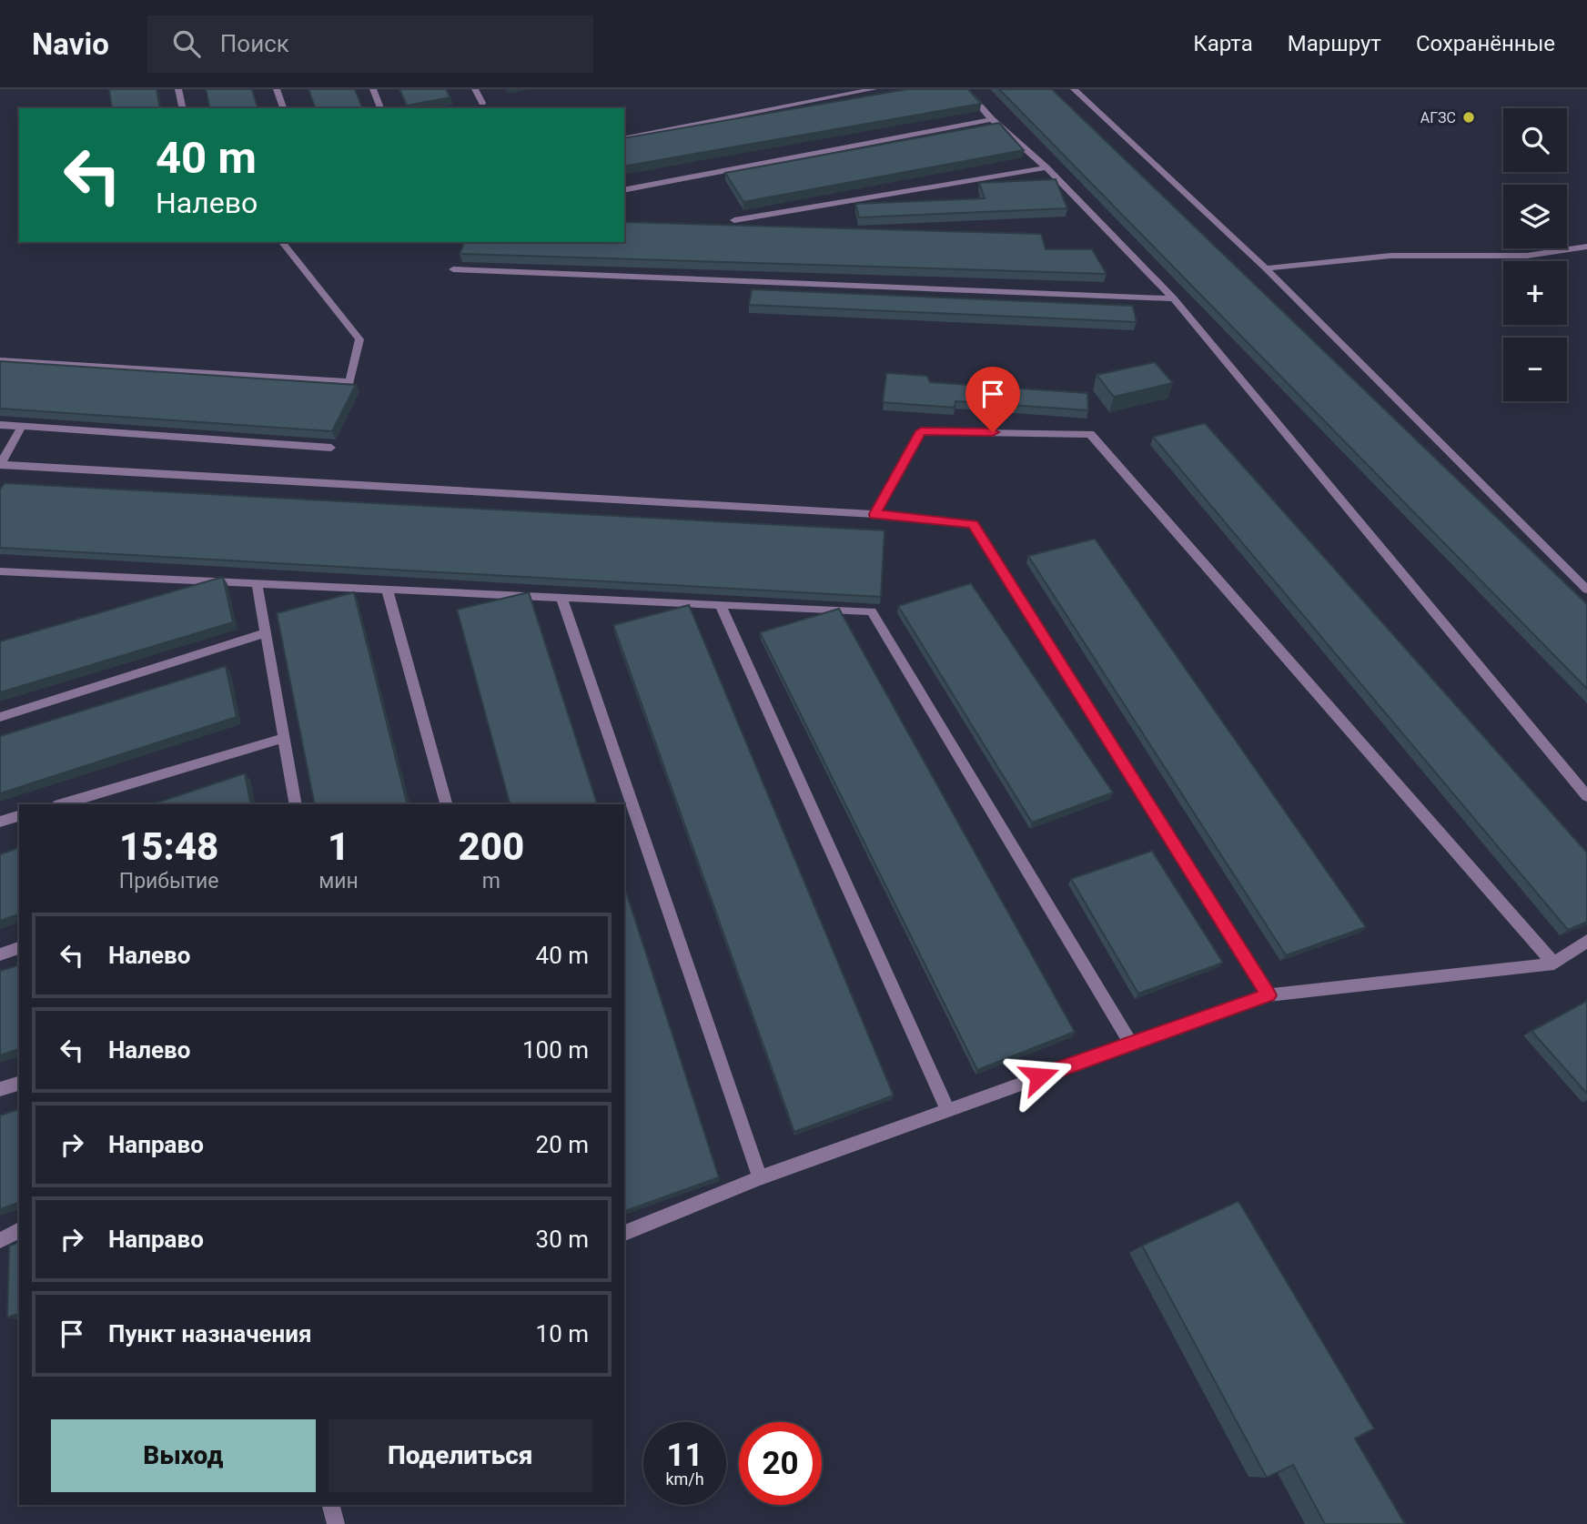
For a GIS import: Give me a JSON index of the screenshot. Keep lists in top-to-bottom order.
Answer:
{
  "places": ["АГЗС"],
  "page": {
    "header": "Navio",
    "search": "Поиск",
    "nav": ["Карта", "Маршрут", "Сохранённые"],
    "map_buttons": ["+", "−"],
    "turn": ["40 m", "Налево"],
    "eta": [
      "15:48",
      "Прибытие",
      "1",
      "мин",
      "200",
      "m"
    ],
    "list": [
      {
        "name": "Налево",
        "value": "40 m"
      },
      {
        "name": "Налево",
        "value": "100 m"
      },
      {
        "name": "Направо",
        "value": "20 m"
      },
      {
        "name": "Направо",
        "value": "30 m"
      },
      {
        "name": "Пункт назначения",
        "value": "10 m"
      }
    ],
    "buttons": ["Выход", "Поделиться"],
    "speed": "11 km/h",
    "limit": "20"
  }
}
